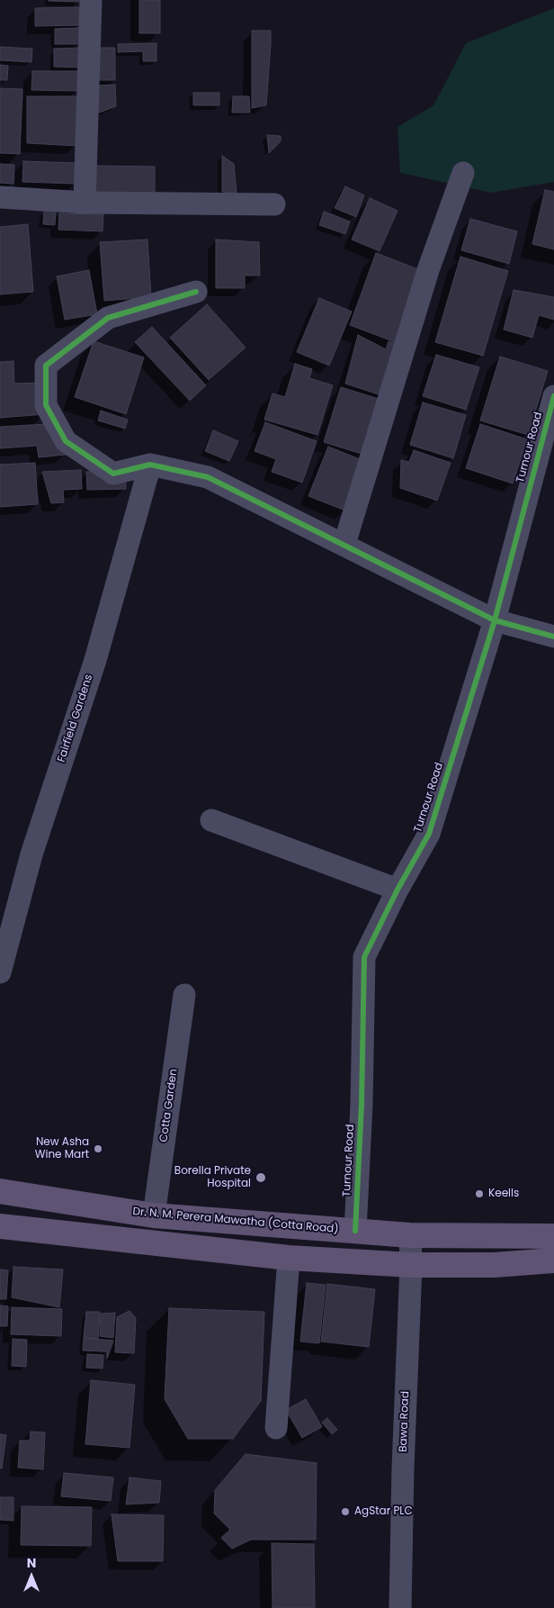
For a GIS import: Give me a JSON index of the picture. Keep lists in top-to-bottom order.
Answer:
{
  "streets": {
    "main road": ["Dr. N. M. Perera Mawatha (Cotta Road)"],
    "street": [
      "Turnour Road",
      "Fairfield Gardens",
      "Cotta Garden",
      "Bawa Road"
    ]
  },
  "crossings": [
    ["Turnour Road", "Dr. N. M. Perera Mawatha (Cotta Road)"],
    ["Cotta Garden", "Dr. N. M. Perera Mawatha (Cotta Road)"],
    ["Dr. N. M. Perera Mawatha (Cotta Road)", "Bawa Road"]
  ],
  "places": [
    "New Asha Wine Mart",
    "Borella Private Hospital",
    "Keells",
    "AgStar PLC"
  ],
  "north": "top"
}
